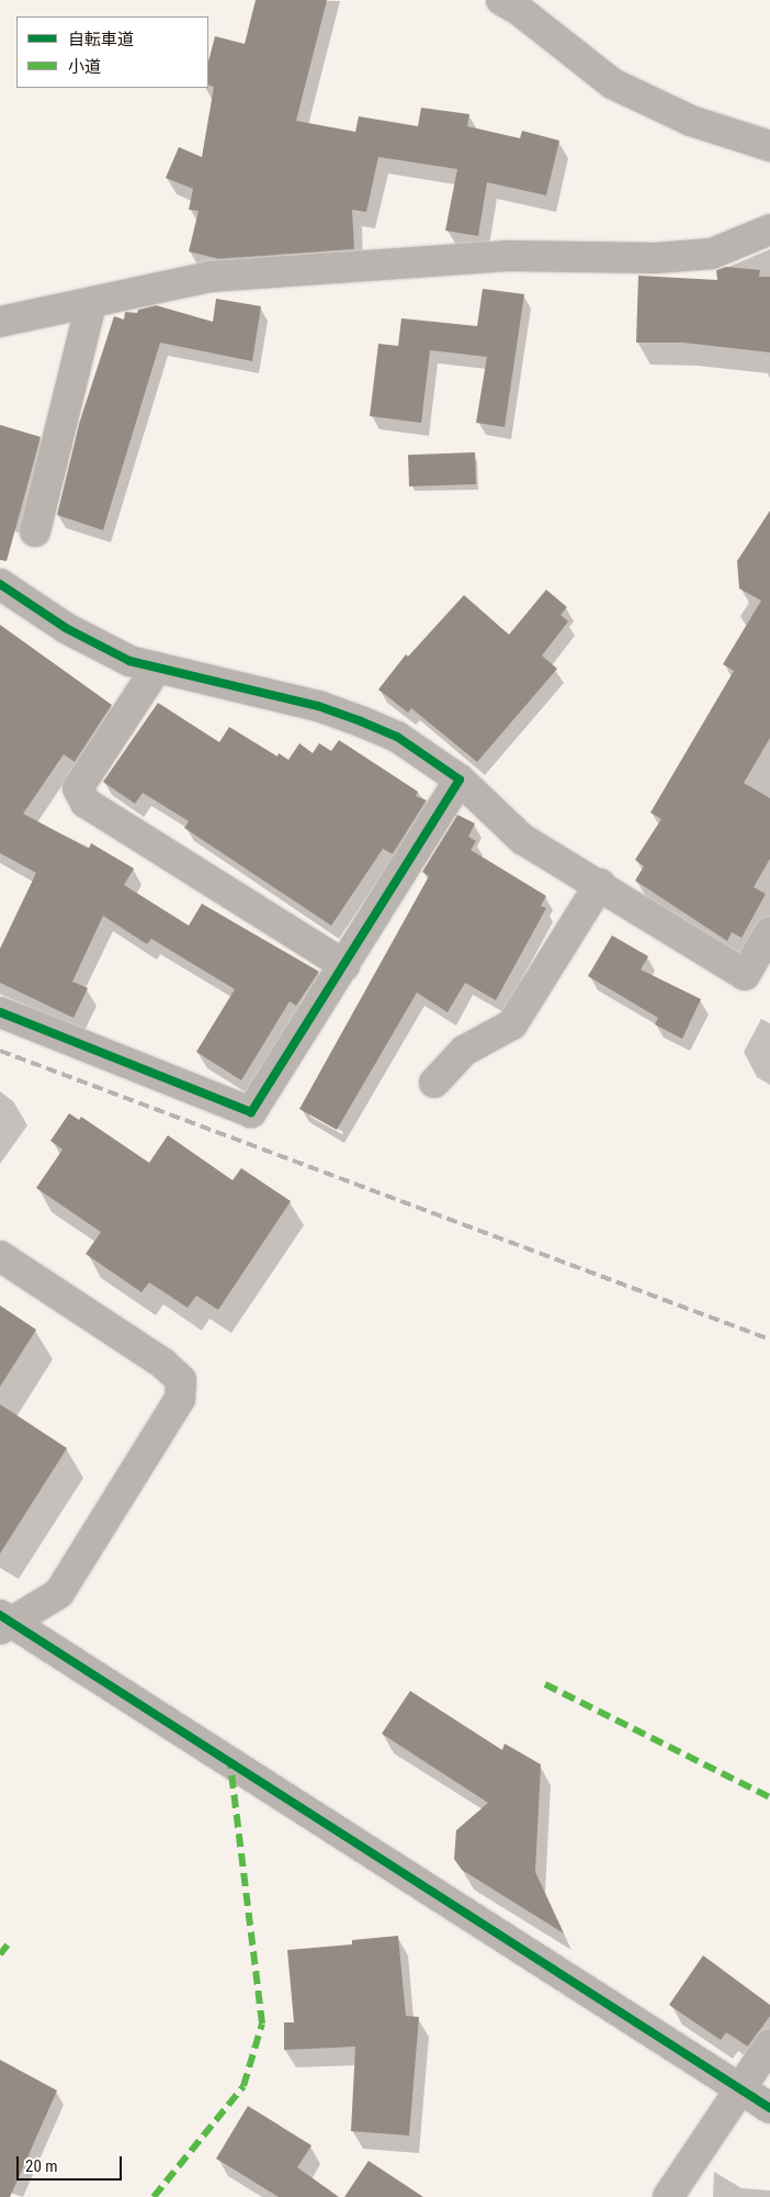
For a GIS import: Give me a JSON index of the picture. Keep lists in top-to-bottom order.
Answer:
{
  "legend": ["自転車道", "小道"],
  "scale_bar": "20 m"
}
